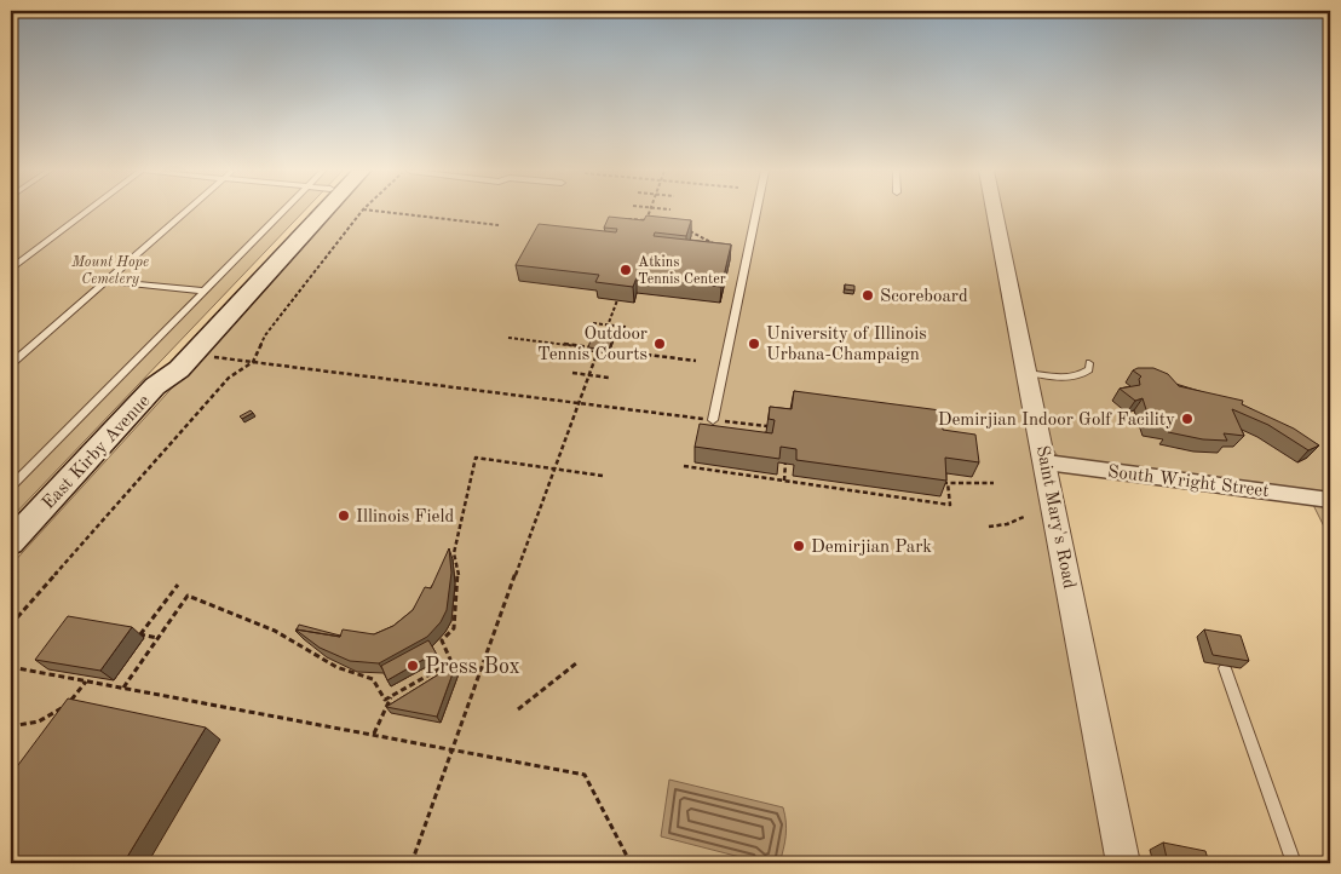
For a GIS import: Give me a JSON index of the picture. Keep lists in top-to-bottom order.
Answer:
{
  "streets": {
    "main road": ["East Kirby Avenue"],
    "street": ["South Wright Street", "Saint Mary's Road"]
  },
  "crossings": [
    ["South Wright Street", "Saint Mary's Road"]
  ],
  "parks": ["Mount Hope Cemetery"],
  "places": [
    "Atkins Tennis Center",
    "Scoreboard",
    "Outdoor Tennis Courts",
    "University of Illinois Urbana-Champaign",
    "Demirjian Indoor Golf Facility",
    "Illinois Field",
    "Demirjian Park",
    "Press Box"
  ]
}
